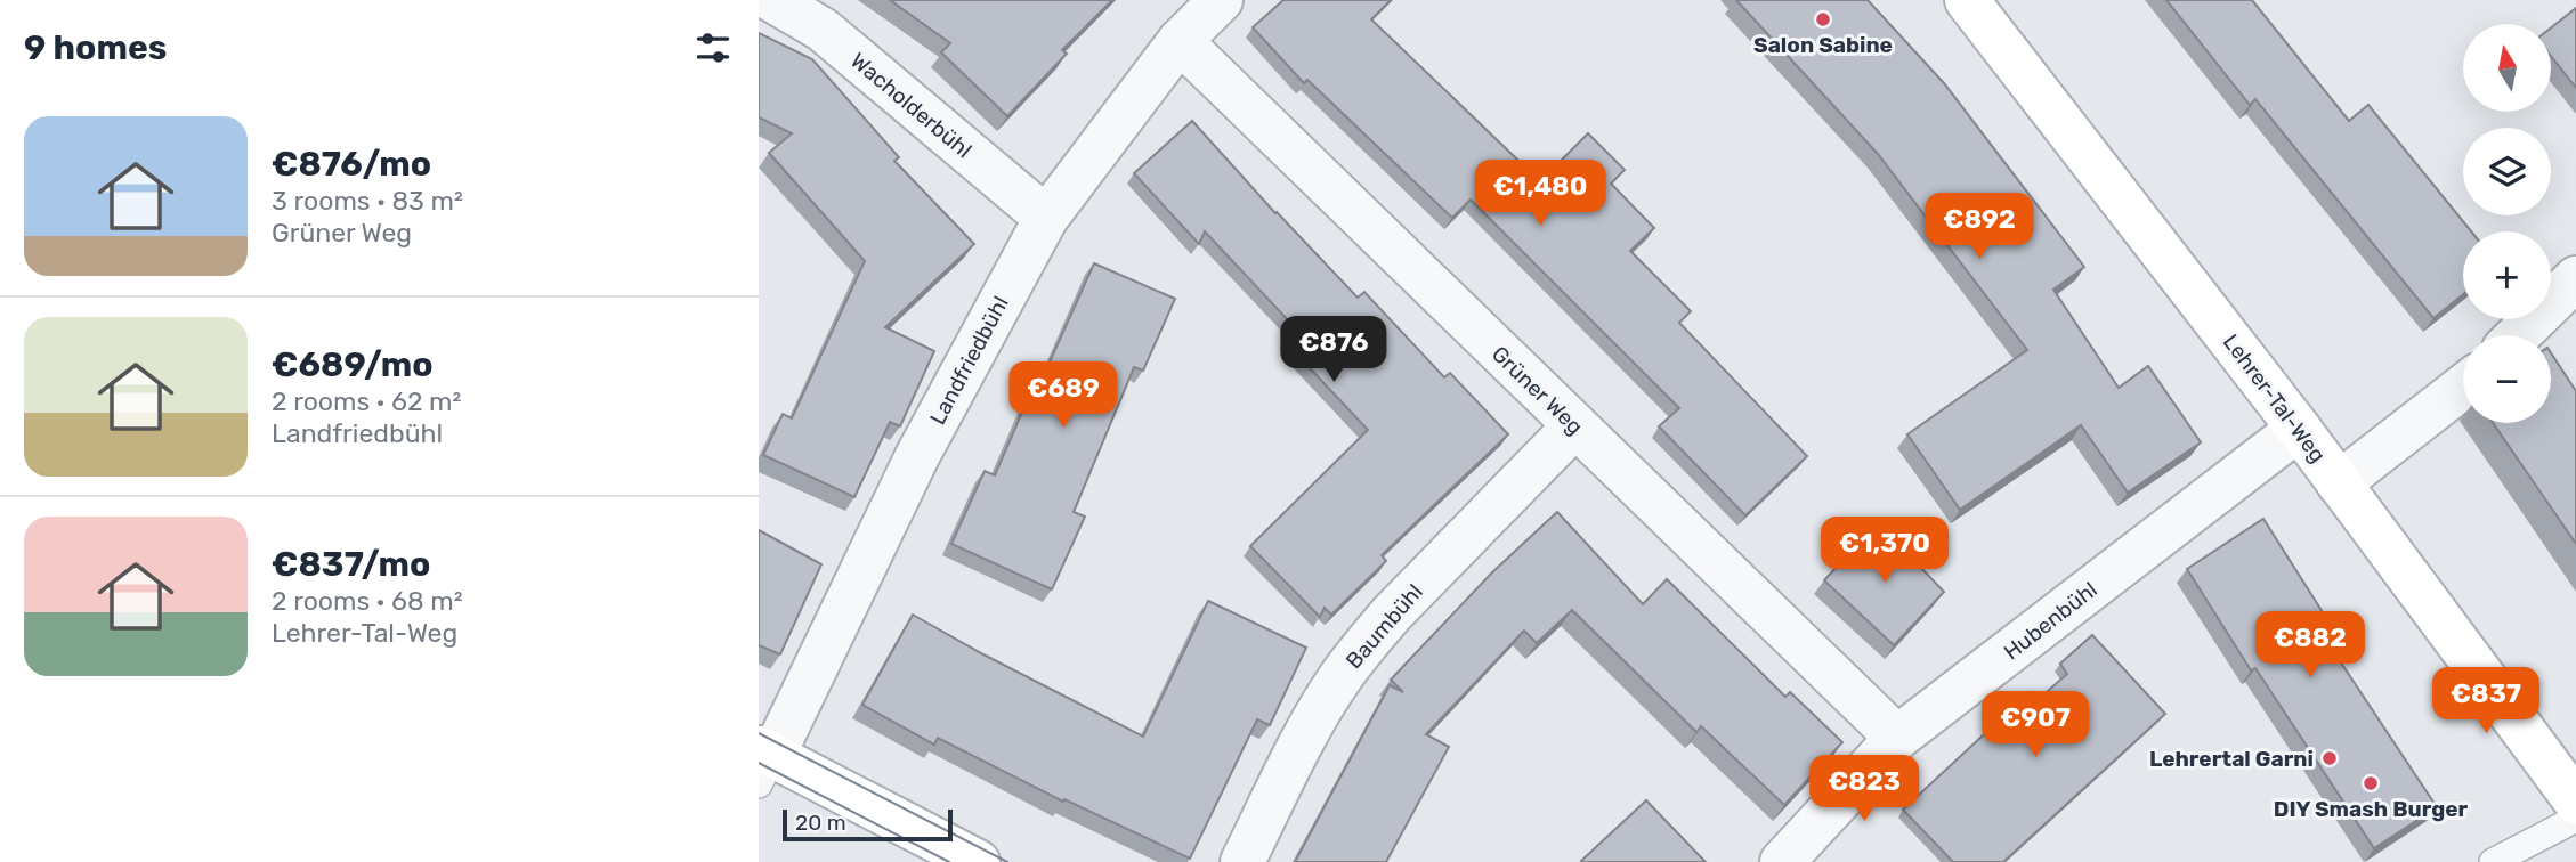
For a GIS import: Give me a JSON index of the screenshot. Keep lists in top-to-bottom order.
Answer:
{
  "streets": {
    "street": [
      "Wacholderbühl",
      "Landfriedbühl",
      "Grüner Weg",
      "Lehrer-Tal-Weg",
      "Hubenbühl",
      "Baumbühl"
    ]
  },
  "crossings": [
    ["Wacholderbühl", "Landfriedbühl"],
    ["Landfriedbühl", "Grüner Weg"],
    ["Grüner Weg", "Hubenbühl"],
    ["Grüner Weg", "Baumbühl"],
    ["Lehrer-Tal-Weg", "Hubenbühl"]
  ],
  "places": ["Salon Sabine", "Lehrertal Garni", "DIY Smash Burger"],
  "scale_bar": "20 m",
  "north": "top",
  "page": {
    "heading": "9 homes",
    "map_buttons": ["+", "−"],
    "list": [
      {
        "name": "€876/mo",
        "note": "3 rooms · 83 m² · Grüner Weg"
      },
      {
        "name": "€689/mo",
        "note": "2 rooms · 62 m² · Landfriedbühl"
      },
      {
        "name": "€837/mo",
        "note": "2 rooms · 68 m² · Lehrer-Tal-Weg"
      }
    ],
    "price": [
      "€1,480",
      "€892",
      "€876",
      "€689",
      "€1,370",
      "€882",
      "€837",
      "€907",
      "€823"
    ],
    "scale": "20 m"
  }
}
